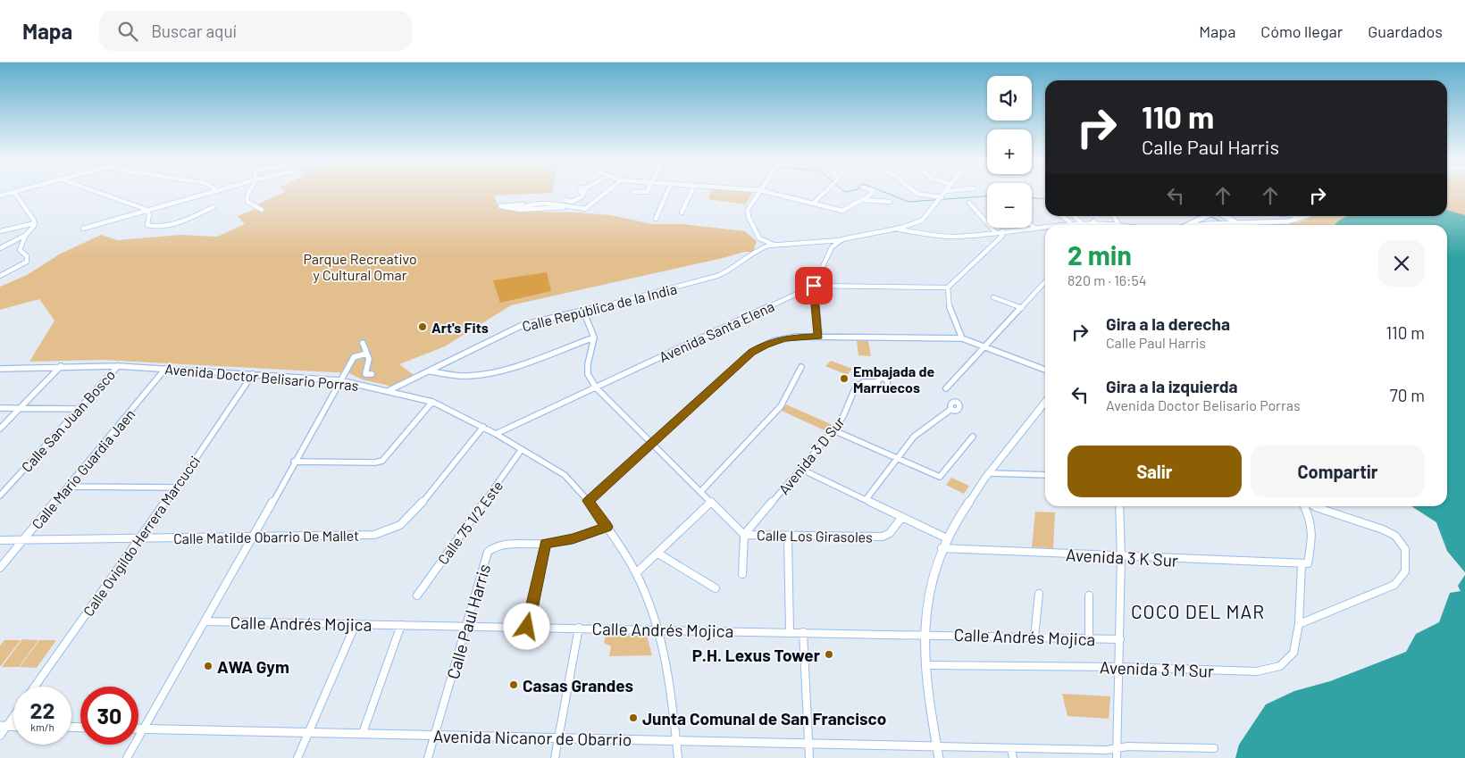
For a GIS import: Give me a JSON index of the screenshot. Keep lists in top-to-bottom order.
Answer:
{
  "streets": {
    "main road": ["Avenida Nicanor de Obarrio"],
    "street": [
      "Calle República de la India",
      "Avenida Santa Elena",
      "Avenida Doctor Belisario Porras",
      "Calle San Juan Bosco",
      "Avenida 3 D Sur",
      "Calle Mario Guardia Jaen",
      "Calle 75 1/2 Este",
      "Calle Ovigildo Herrera Marcucci",
      "Calle Los Girasoles",
      "Calle Matilde Obarrio De Mallet",
      "Avenida 3 K Sur",
      "Calle Paul Harris",
      "Calle Andrés Mojica",
      "Avenida 3 M Sur"
    ]
  },
  "crossings": [
    ["Calle República de la India", "Avenida Doctor Belisario Porras"],
    ["Avenida Santa Elena", "Avenida Doctor Belisario Porras"],
    ["Avenida Doctor Belisario Porras", "Calle San Juan Bosco"],
    ["Avenida Doctor Belisario Porras", "Calle Mario Guardia Jaen"],
    ["Avenida Doctor Belisario Porras", "Calle 75 1/2 Este"],
    ["Avenida Doctor Belisario Porras", "Calle Ovigildo Herrera Marcucci"],
    ["Avenida Doctor Belisario Porras", "Calle Matilde Obarrio De Mallet"],
    ["Avenida Doctor Belisario Porras", "Calle Paul Harris"],
    ["Avenida Doctor Belisario Porras", "Calle Andrés Mojica"],
    ["Avenida Doctor Belisario Porras", "Avenida Nicanor de Obarrio"],
    ["Avenida 3 D Sur", "Calle Los Girasoles"],
    ["Calle Mario Guardia Jaen", "Calle Matilde Obarrio De Mallet"],
    ["Calle Ovigildo Herrera Marcucci", "Calle Matilde Obarrio De Mallet"],
    ["Avenida 3 K Sur", "Avenida 3 M Sur"],
    ["Calle Paul Harris", "Calle Andrés Mojica"],
    ["Calle Paul Harris", "Avenida Nicanor de Obarrio"]
  ],
  "districts": ["COCO DEL MAR"],
  "parks": ["Parque Recreativo y Cultural Omar"],
  "places": [
    "Art's Fits",
    "Embajada de Marruecos",
    "P.H. Lexus Tower",
    "AWA Gym",
    "Casas Grandes",
    "Junta Comunal de San Francisco"
  ],
  "page": {
    "header": "Mapa",
    "search": "Buscar aquí",
    "nav": ["Mapa", "Cómo llegar", "Guardados"],
    "map_buttons": ["+", "−"],
    "turn": ["110 m", "Calle Paul Harris"],
    "heading": ["2 min", "820 m · 16:54"],
    "list": [
      {
        "name": "Gira a la derecha",
        "note": "Calle Paul Harris",
        "value": "110 m"
      },
      {
        "name": "Gira a la izquierda",
        "note": "Avenida Doctor Belisario Porras",
        "value": "70 m"
      }
    ],
    "buttons": ["Salir", "Compartir"],
    "speed": "22 km/h",
    "limit": "30"
  }
}
